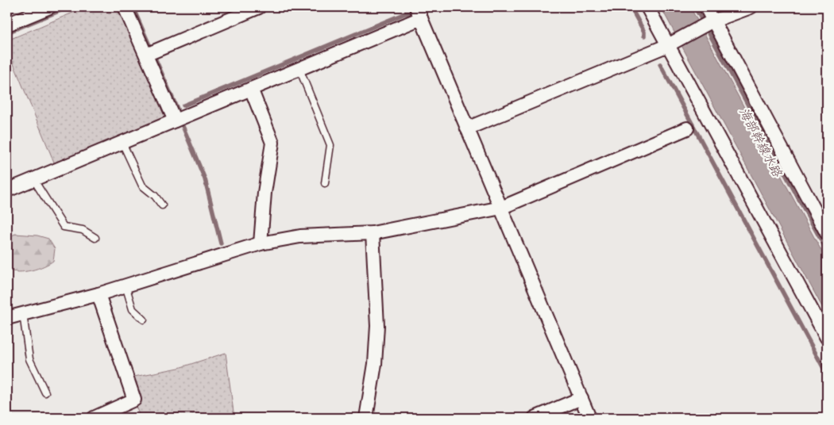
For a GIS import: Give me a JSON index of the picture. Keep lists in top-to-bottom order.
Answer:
{
  "water": ["海部幹線水路"]
}
